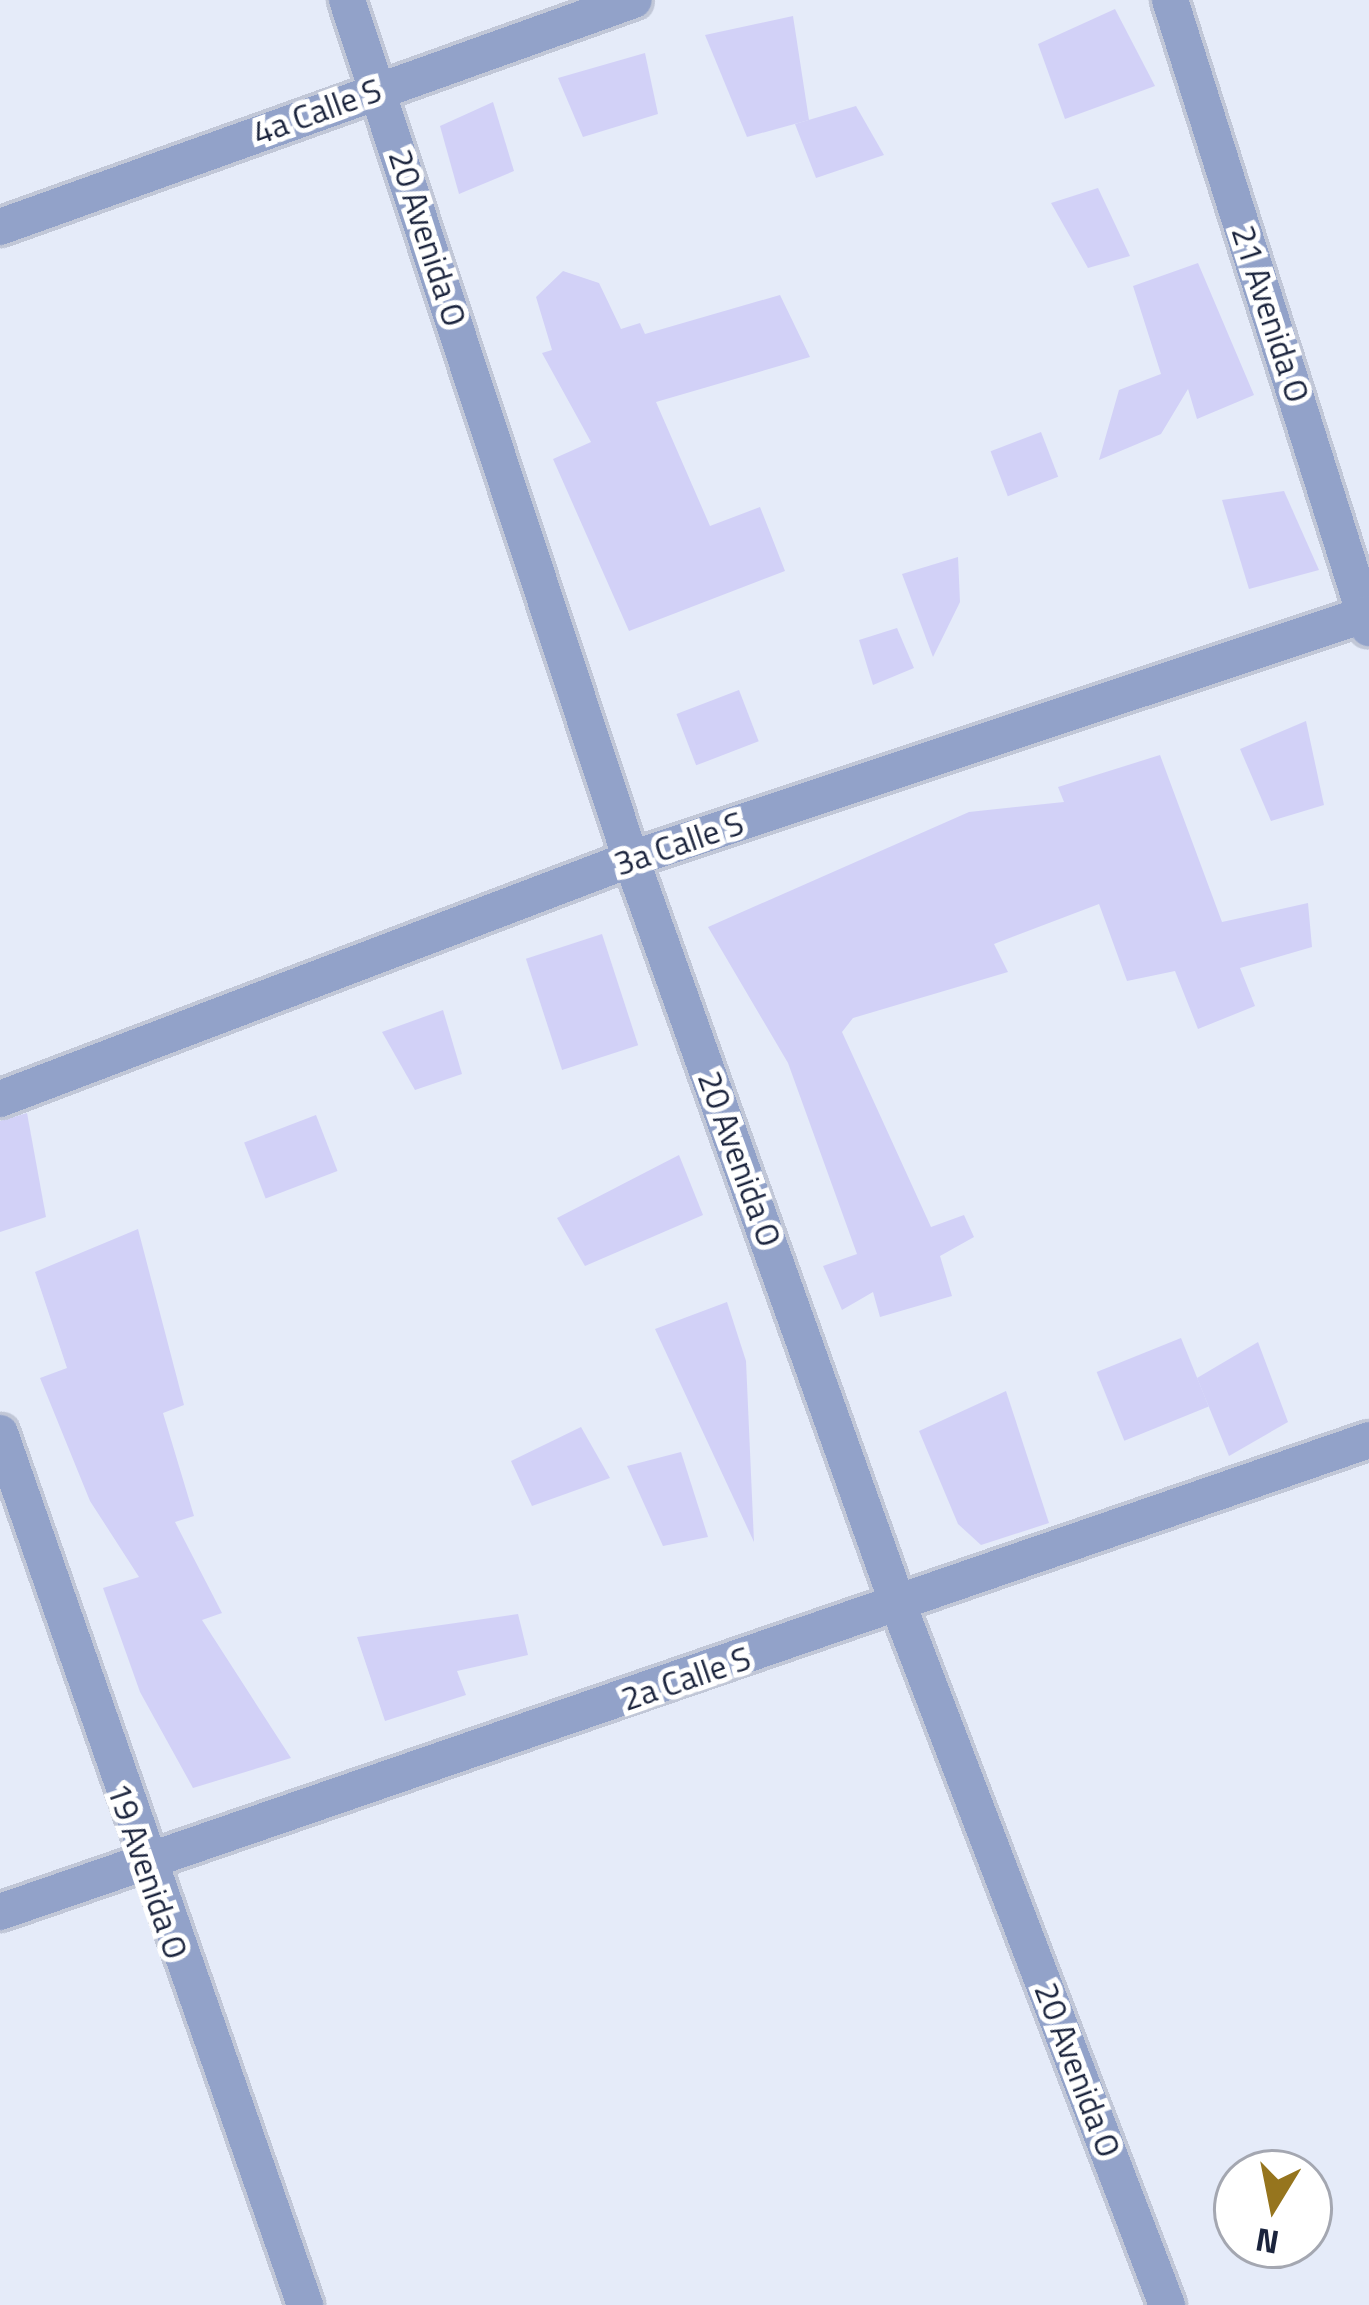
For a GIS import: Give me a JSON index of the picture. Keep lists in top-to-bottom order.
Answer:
{
  "streets": {
    "street": [
      "4a Calle S",
      "20 Avenida O",
      "21 Avenida O",
      "3a Calle S",
      "2a Calle S",
      "19 Avenida O"
    ]
  },
  "crossings": [
    ["4a Calle S", "20 Avenida O"],
    ["20 Avenida O", "3a Calle S"],
    ["20 Avenida O", "2a Calle S"],
    ["21 Avenida O", "3a Calle S"],
    ["2a Calle S", "19 Avenida O"]
  ],
  "north": "bottom"
}
